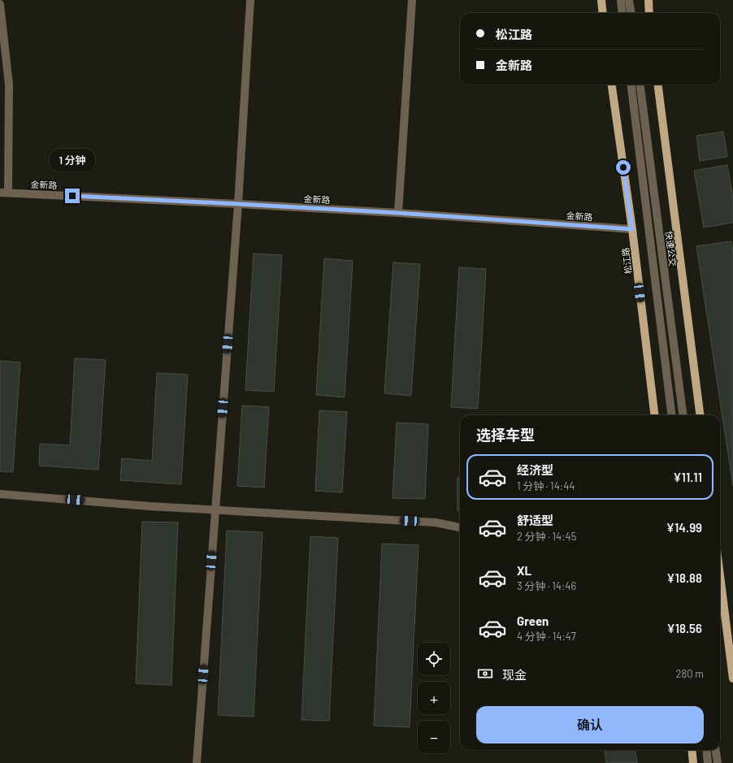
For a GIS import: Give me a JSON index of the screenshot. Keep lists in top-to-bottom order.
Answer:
{
  "streets": {
    "main road": ["松江路"],
    "street": ["金新路", "快速公交"]
  },
  "crossings": [
    ["金新路", "松江路"]
  ],
  "page": {
    "banner": ["松江路", "金新路"],
    "bubble": "1 分钟",
    "heading": "选择车型",
    "list": [
      {
        "name": "经济型",
        "note": "1 分钟 · 14:44",
        "value": "¥11.11"
      },
      {
        "name": "舒适型",
        "note": "2 分钟 · 14:45",
        "value": "¥14.99"
      },
      {
        "name": "XL",
        "note": "3 分钟 · 14:46",
        "value": "¥18.88"
      },
      {
        "name": "Green",
        "note": "4 分钟 · 14:47",
        "value": "¥18.56"
      }
    ],
    "map_buttons": ["+", "−"],
    "pay": ["现金", "280 m"],
    "buttons": "确认"
  }
}
